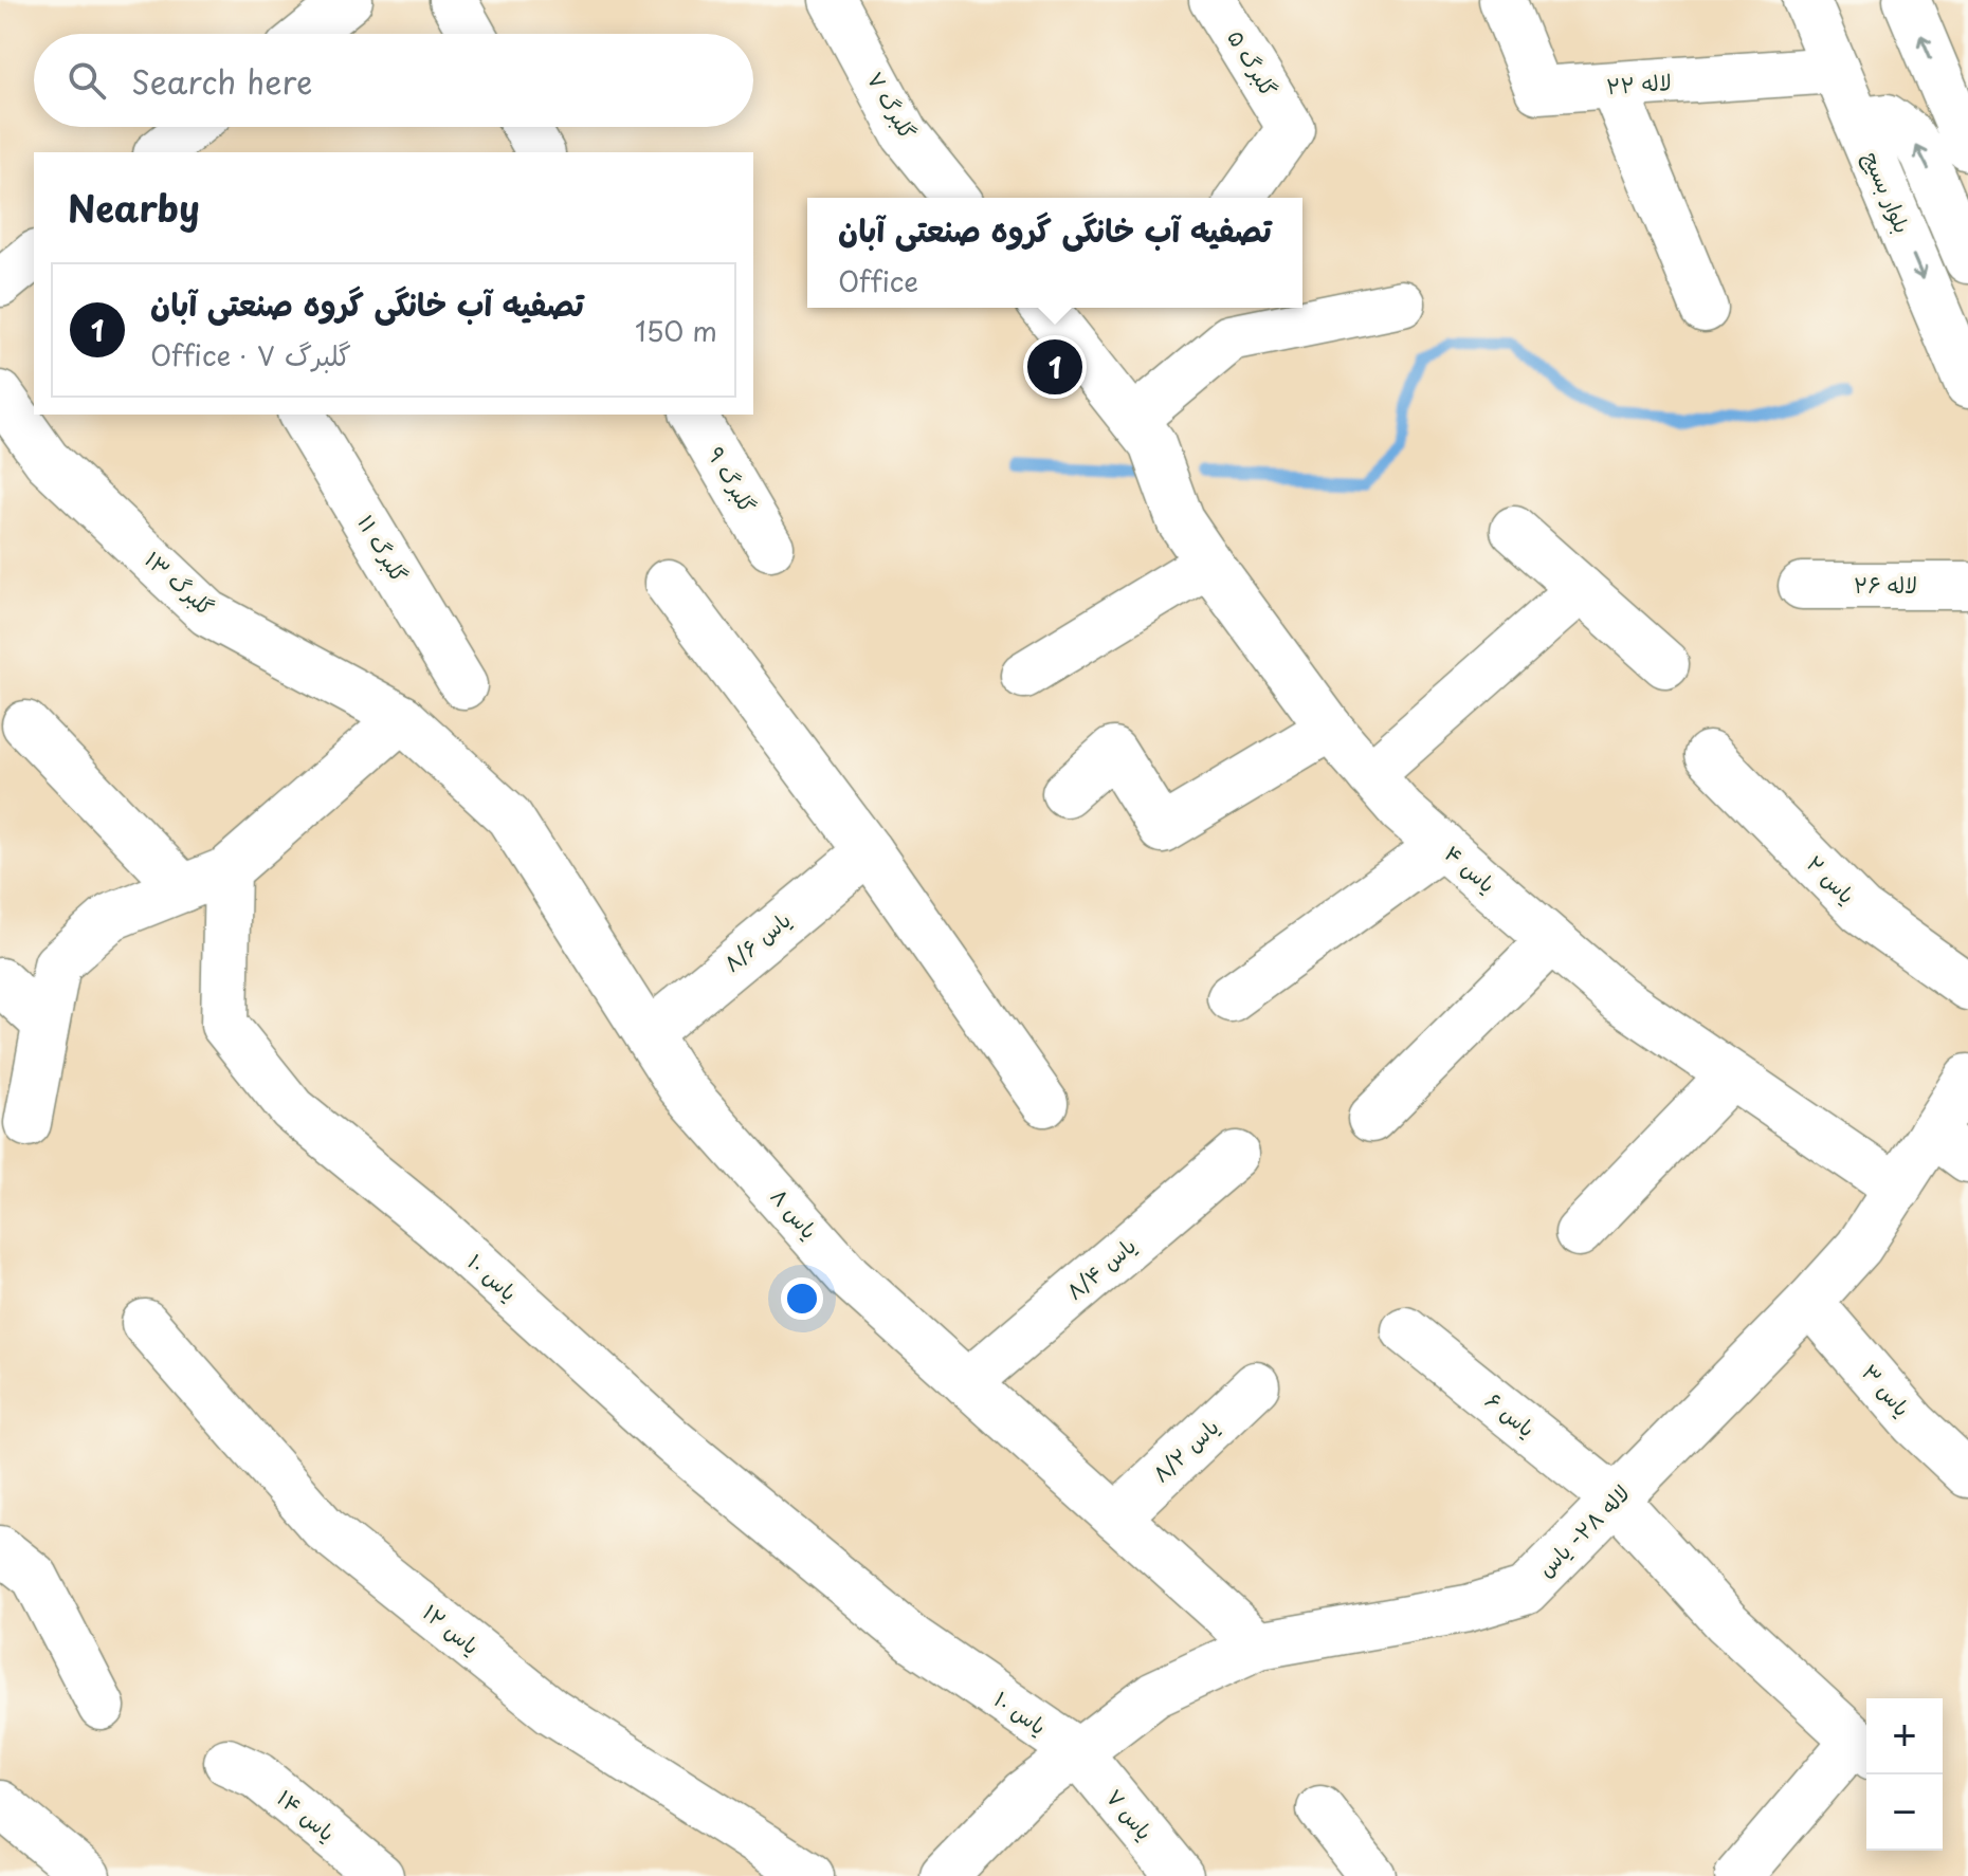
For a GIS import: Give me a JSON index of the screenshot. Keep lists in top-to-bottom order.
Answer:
{
  "streets": {
    "street": [
      "گلبرگ ۵",
      "لاله ۲۲",
      "گلبرگ ۷",
      "بلوار بسیج",
      "گلبرگ ۹",
      "گلبرگ ۱۱",
      "گلبرگ ۱۳",
      "لاله ۲۶",
      "یاس ۴",
      "یاس ۲",
      "یاس ۸/۶",
      "یاس ۸",
      "یاس ۸/۴",
      "یاس ۱۰",
      "یاس ۳",
      "یاس ۶",
      "یاس ۸/۲",
      "لاله ۲۸- یاس",
      "یاس ۱۲",
      "یاس ۷",
      "یاس ۱۴"
    ]
  },
  "crossings": [
    ["لاله ۲۲", "بلوار بسیج"],
    ["گلبرگ ۱۳", "یاس ۸"],
    ["یاس ۴", "لاله ۲۸- یاس"],
    ["یاس ۸/۶", "یاس ۸"],
    ["یاس ۸", "یاس ۸/۴"],
    ["یاس ۸", "یاس ۸/۲"],
    ["یاس ۸", "لاله ۲۸- یاس"],
    ["یاس ۱۰", "لاله ۲۸- یاس"],
    ["یاس ۱۰", "یاس ۷"],
    ["یاس ۳", "لاله ۲۸- یاس"],
    ["یاس ۶", "لاله ۲۸- یاس"],
    ["لاله ۲۸- یاس", "یاس ۷"]
  ],
  "page": {
    "search": "Search here",
    "heading": "Nearby",
    "popup": ["تصفیه آب خانگی گروه صنعتی آبان", "Office"],
    "list": [
      {
        "mark": "1",
        "name": "تصفیه آب خانگی گروه صنعتی آبان",
        "note": "Office · گلبرگ ۷",
        "value": "150 m"
      }
    ],
    "pins": "1",
    "map_buttons": ["+", "−"]
  }
}
